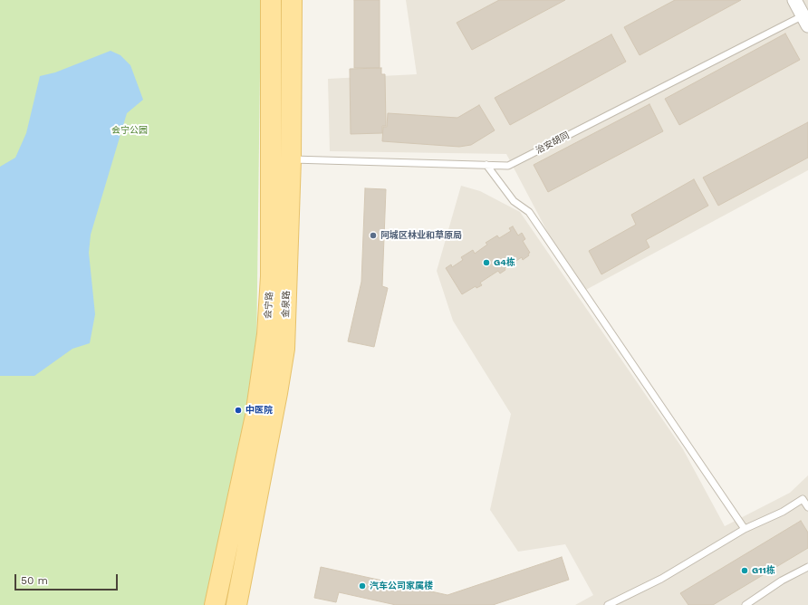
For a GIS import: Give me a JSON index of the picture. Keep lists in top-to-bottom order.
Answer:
{
  "streets": {
    "main road": ["金泉路", "会宁路"],
    "lane": ["治安胡同"]
  },
  "crossings": [
    ["治安胡同", "金泉路"],
    ["治安胡同", "会宁路"],
    ["金泉路", "会宁路"]
  ],
  "parks": ["会宁公园"],
  "places": [
    "阿城区林业和草原局",
    "G4栋",
    "中医院",
    "G11栋",
    "汽车公司家属楼"
  ],
  "scale_bar": "50 m"
}
